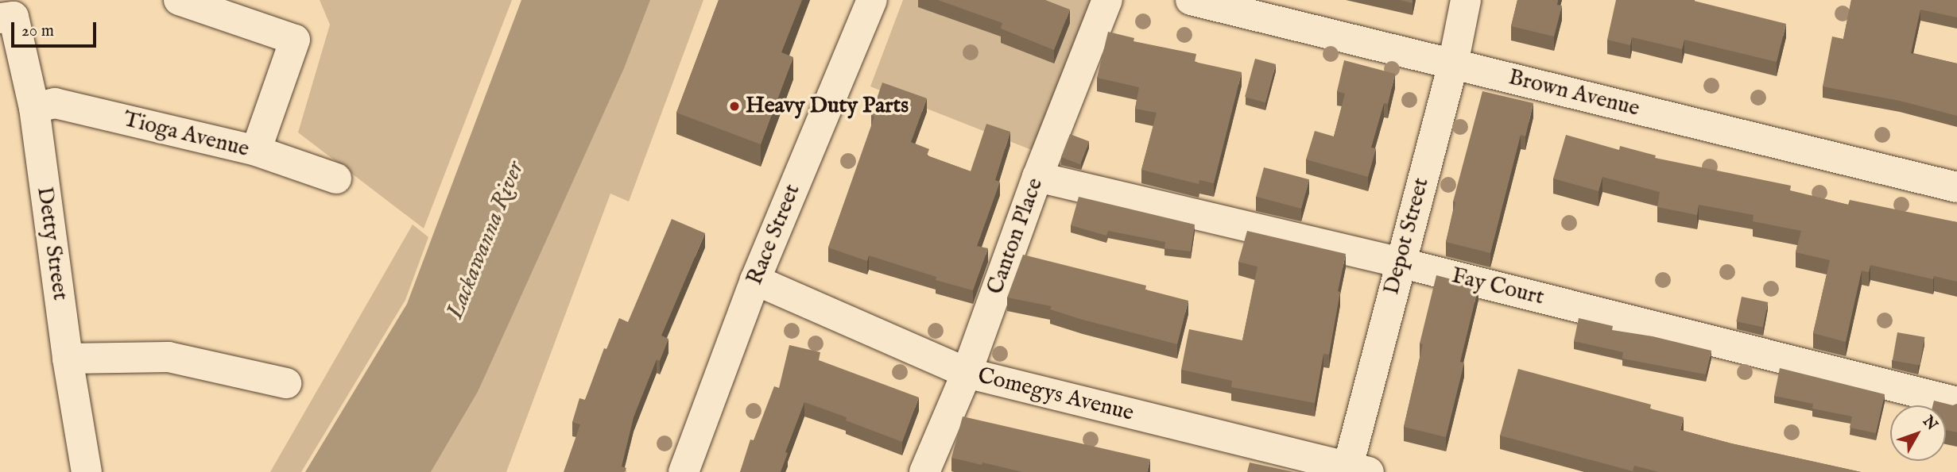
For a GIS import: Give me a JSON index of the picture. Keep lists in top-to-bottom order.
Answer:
{
  "streets": {
    "street": [
      "Brown Avenue",
      "Tioga Avenue",
      "Race Street",
      "Canton Place",
      "Depot Street",
      "Detty Street",
      "Fay Court",
      "Comegys Avenue"
    ]
  },
  "crossings": [
    ["Brown Avenue", "Depot Street"],
    ["Tioga Avenue", "Detty Street"],
    ["Race Street", "Comegys Avenue"],
    ["Canton Place", "Fay Court"],
    ["Canton Place", "Comegys Avenue"],
    ["Depot Street", "Fay Court"],
    ["Depot Street", "Comegys Avenue"]
  ],
  "water": ["Lackawanna River"],
  "places": ["Heavy Duty Parts"],
  "scale_bar": "20 m",
  "north": "top right"
}
